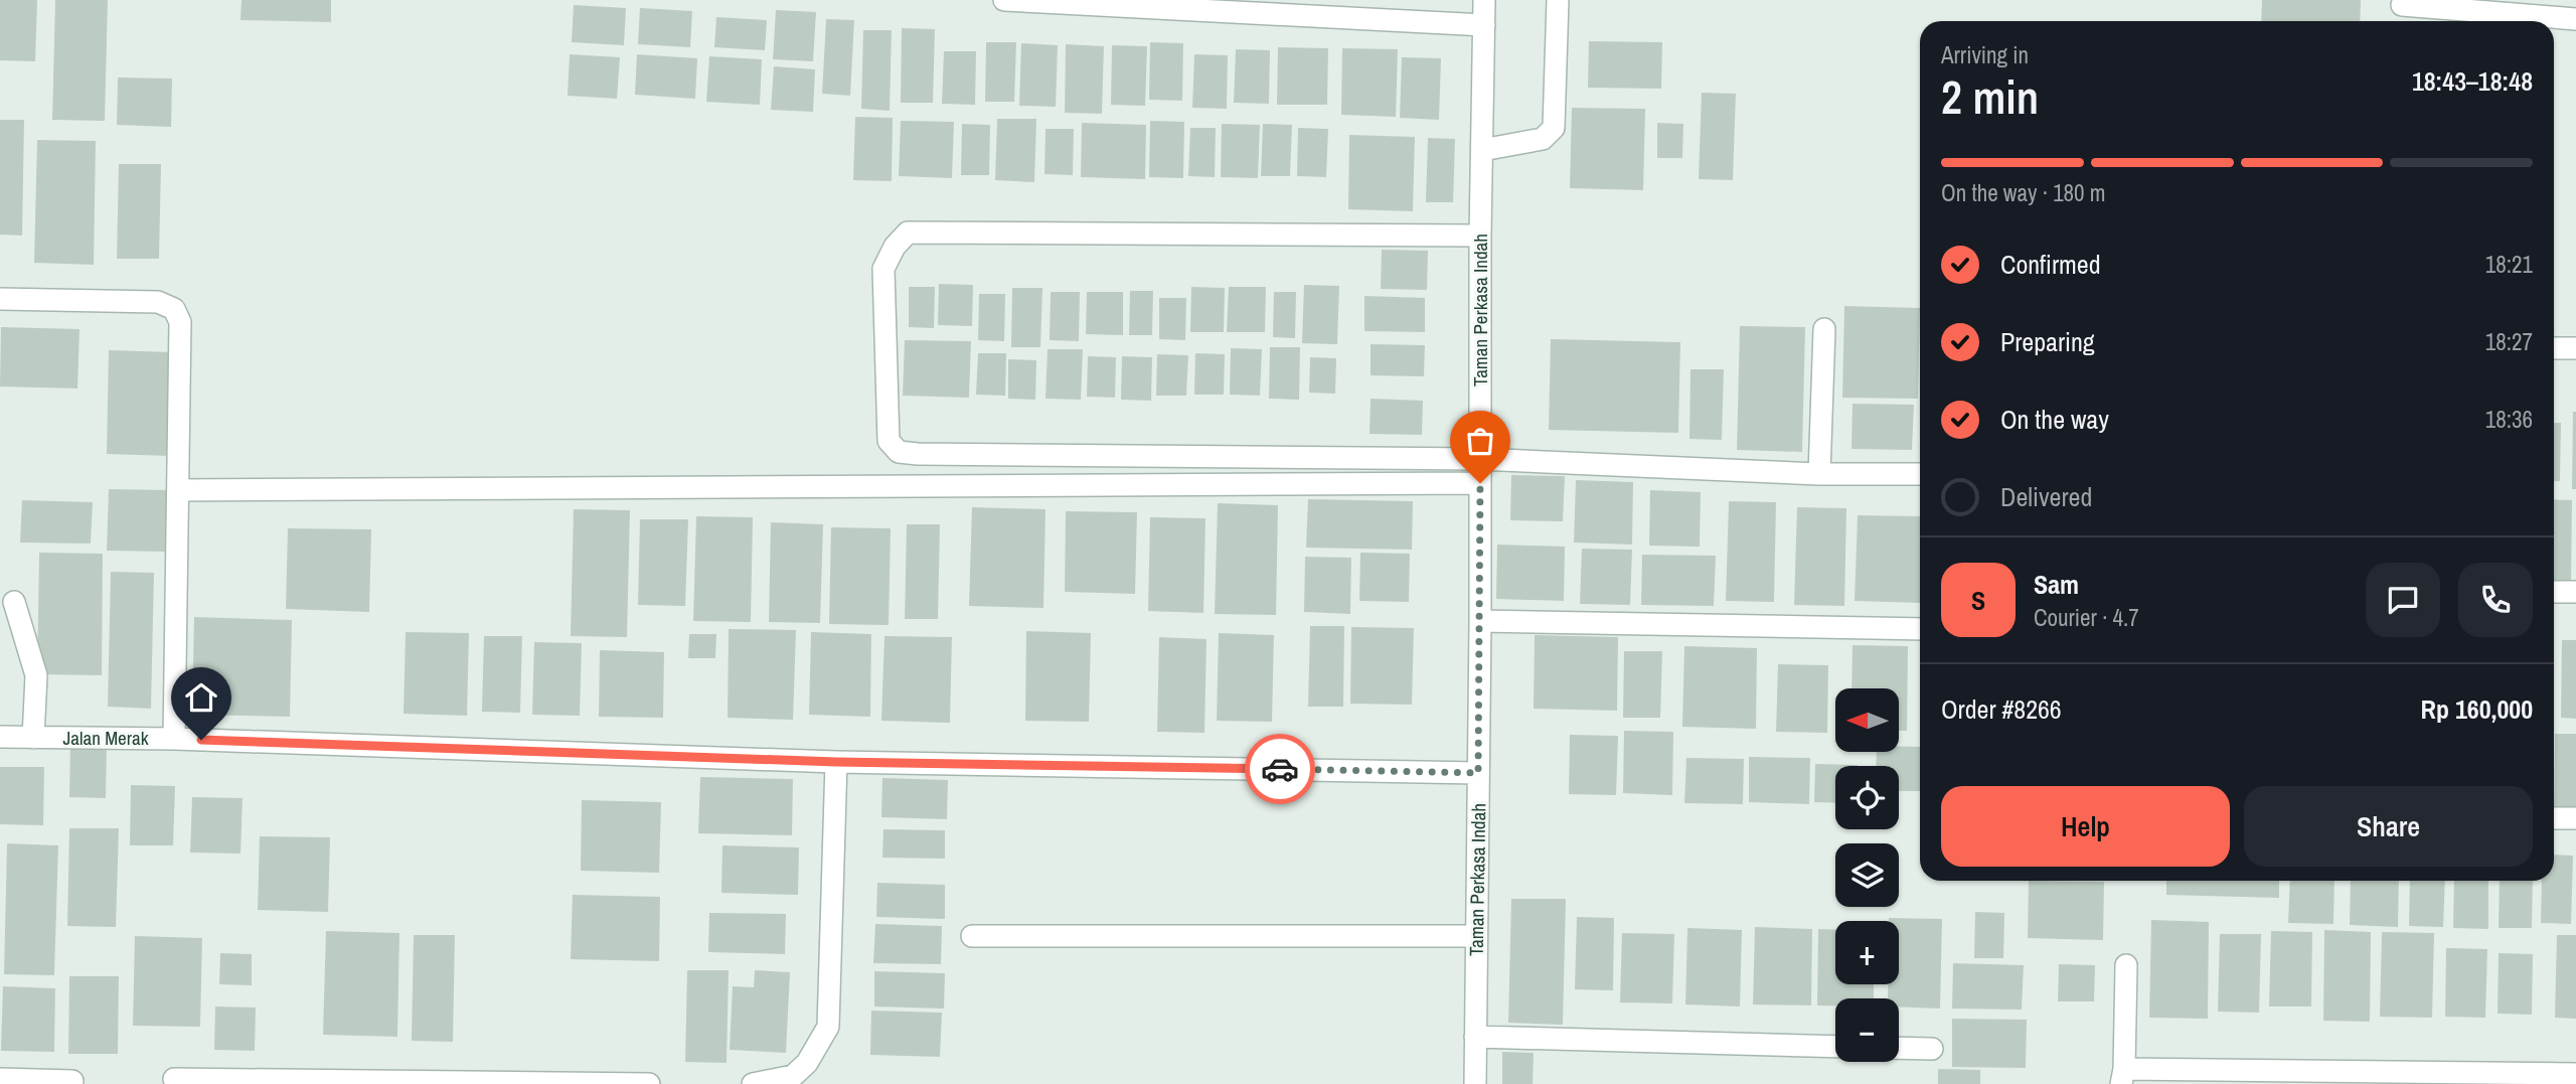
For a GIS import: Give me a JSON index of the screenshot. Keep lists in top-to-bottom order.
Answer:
{
  "streets": {
    "street": ["Taman Perkasa Indah", "Jalan Merak"]
  },
  "crossings": [
    ["Taman Perkasa Indah", "Jalan Merak"]
  ],
  "north": "left",
  "page": {
    "heading": ["2 min", "Arriving in", "18:43–18:48"],
    "panel": [
      "Sam",
      "Courier · 4.7",
      "Order #8266",
      "Rp 160,000"
    ],
    "bar": "On the way · 180 m",
    "list": [
      ["Confirmed", "18:21"],
      ["Preparing", "18:27"],
      ["On the way", "18:36"],
      "Delivered"
    ],
    "round": "S",
    "map_buttons": ["+", "−"],
    "buttons": ["Help", "Share"]
  }
}
